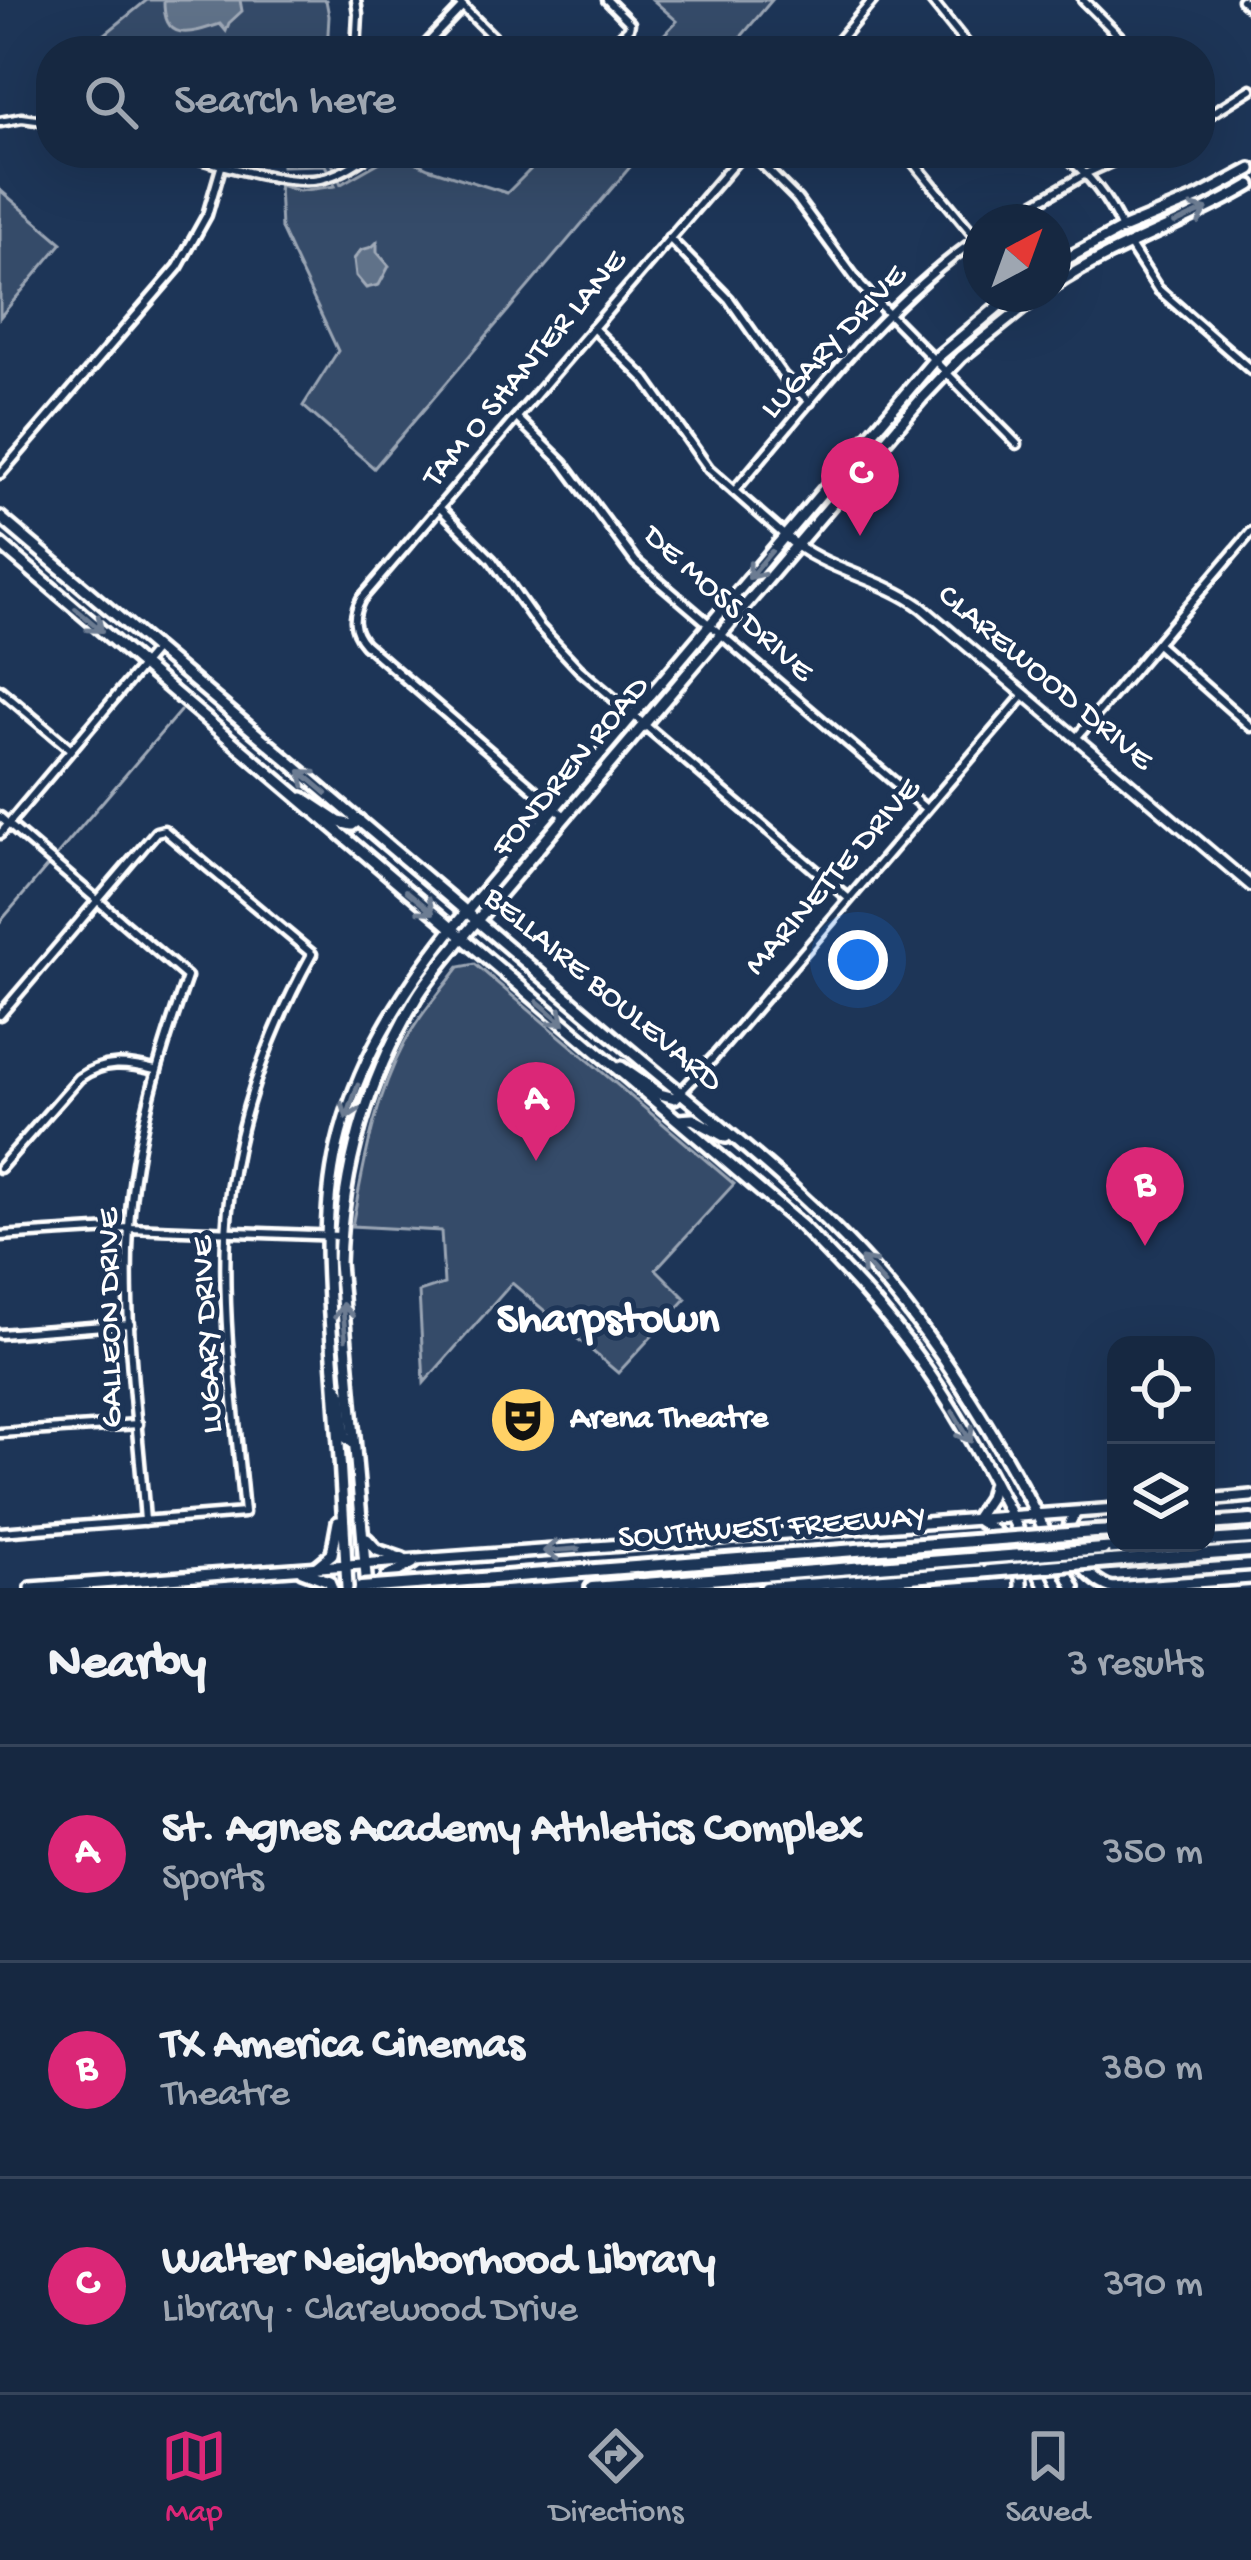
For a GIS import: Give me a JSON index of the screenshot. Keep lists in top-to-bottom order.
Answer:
{
  "streets": {
    "highway": ["SOUTHWEST FREEWAY"],
    "main road": ["FONDREN ROAD", "BELLAIRE BOULEVARD"],
    "street": [
      "LUGARY DRIVE",
      "TAM O SHANTER LANE",
      "DE MOSS DRIVE",
      "CLAREWOOD DRIVE",
      "MARINETTE DRIVE",
      "GALLEON DRIVE"
    ]
  },
  "crossings": [
    ["LUGARY DRIVE", "CLAREWOOD DRIVE"],
    ["LUGARY DRIVE", "GALLEON DRIVE"],
    ["TAM O SHANTER LANE", "DE MOSS DRIVE"],
    ["TAM O SHANTER LANE", "CLAREWOOD DRIVE"],
    ["TAM O SHANTER LANE", "FONDREN ROAD"],
    ["DE MOSS DRIVE", "FONDREN ROAD"],
    ["DE MOSS DRIVE", "MARINETTE DRIVE"],
    ["CLAREWOOD DRIVE", "FONDREN ROAD"],
    ["CLAREWOOD DRIVE", "MARINETTE DRIVE"],
    ["FONDREN ROAD", "BELLAIRE BOULEVARD"],
    ["FONDREN ROAD", "SOUTHWEST FREEWAY"],
    ["MARINETTE DRIVE", "BELLAIRE BOULEVARD"]
  ],
  "districts": ["Sharpstown"],
  "places": {
    "theatre": ["Arena Theatre"]
  },
  "north": "top right",
  "page": {
    "search": "Search here",
    "pins": ["C", "A", "B"],
    "heading": ["Nearby", "3 results"],
    "list": [
      {
        "mark": "A",
        "name": "St. Agnes Academy Athletics Complex",
        "note": "Sports",
        "value": "350 m"
      },
      {
        "mark": "B",
        "name": "TX America Cinemas",
        "note": "Theatre",
        "value": "380 m"
      },
      {
        "mark": "C",
        "name": "Walter Neighborhood Library",
        "note": "Library · Clarewood Drive",
        "value": "390 m"
      }
    ],
    "nav": ["Map", "Directions", "Saved"]
  }
}
